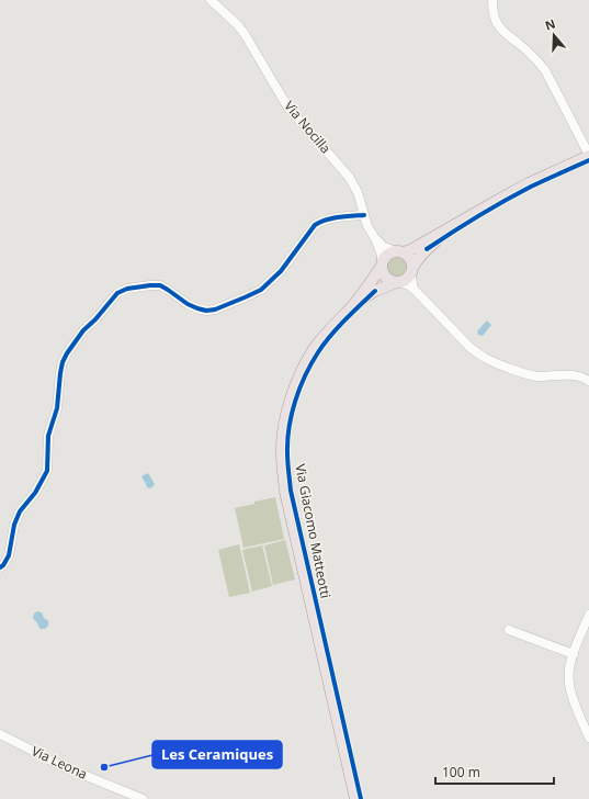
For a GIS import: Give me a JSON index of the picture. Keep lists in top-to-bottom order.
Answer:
{
  "streets": {
    "main road": ["Via Giacomo Matteotti"],
    "street": ["Via Nocilla", "Via Leona"]
  },
  "places": ["Les Ceramiques"],
  "scale_bar": "100 m",
  "north": "top"
}
